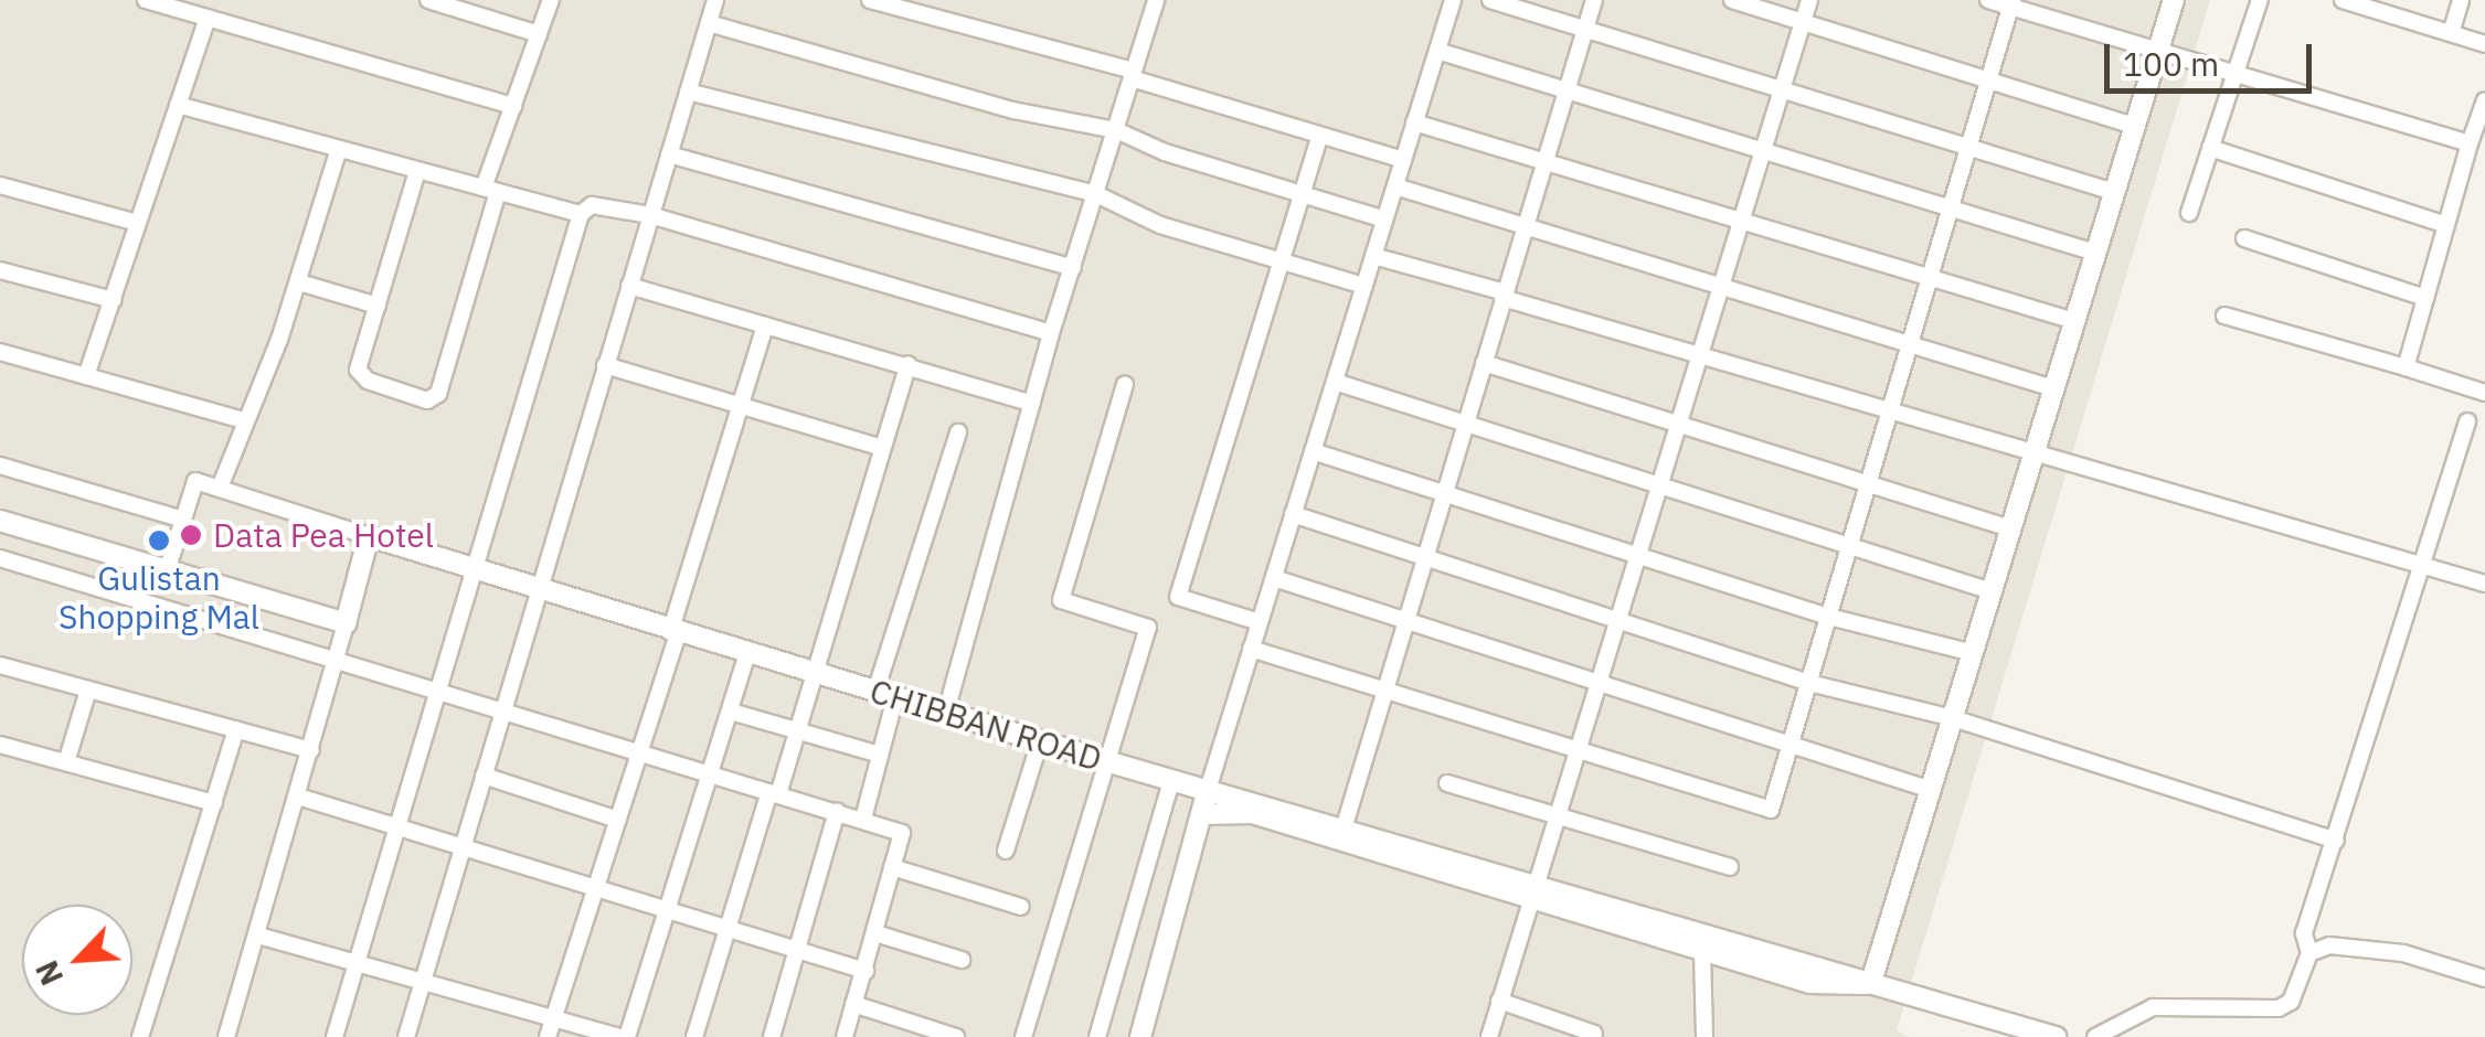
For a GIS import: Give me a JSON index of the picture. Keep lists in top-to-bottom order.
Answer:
{
  "streets": {
    "street": ["CHIBBAN ROAD"]
  },
  "places": ["Data Pea Hotel", "Gulistan Shopping Mal"],
  "scale_bar": "100 m",
  "north": "bottom left"
}
